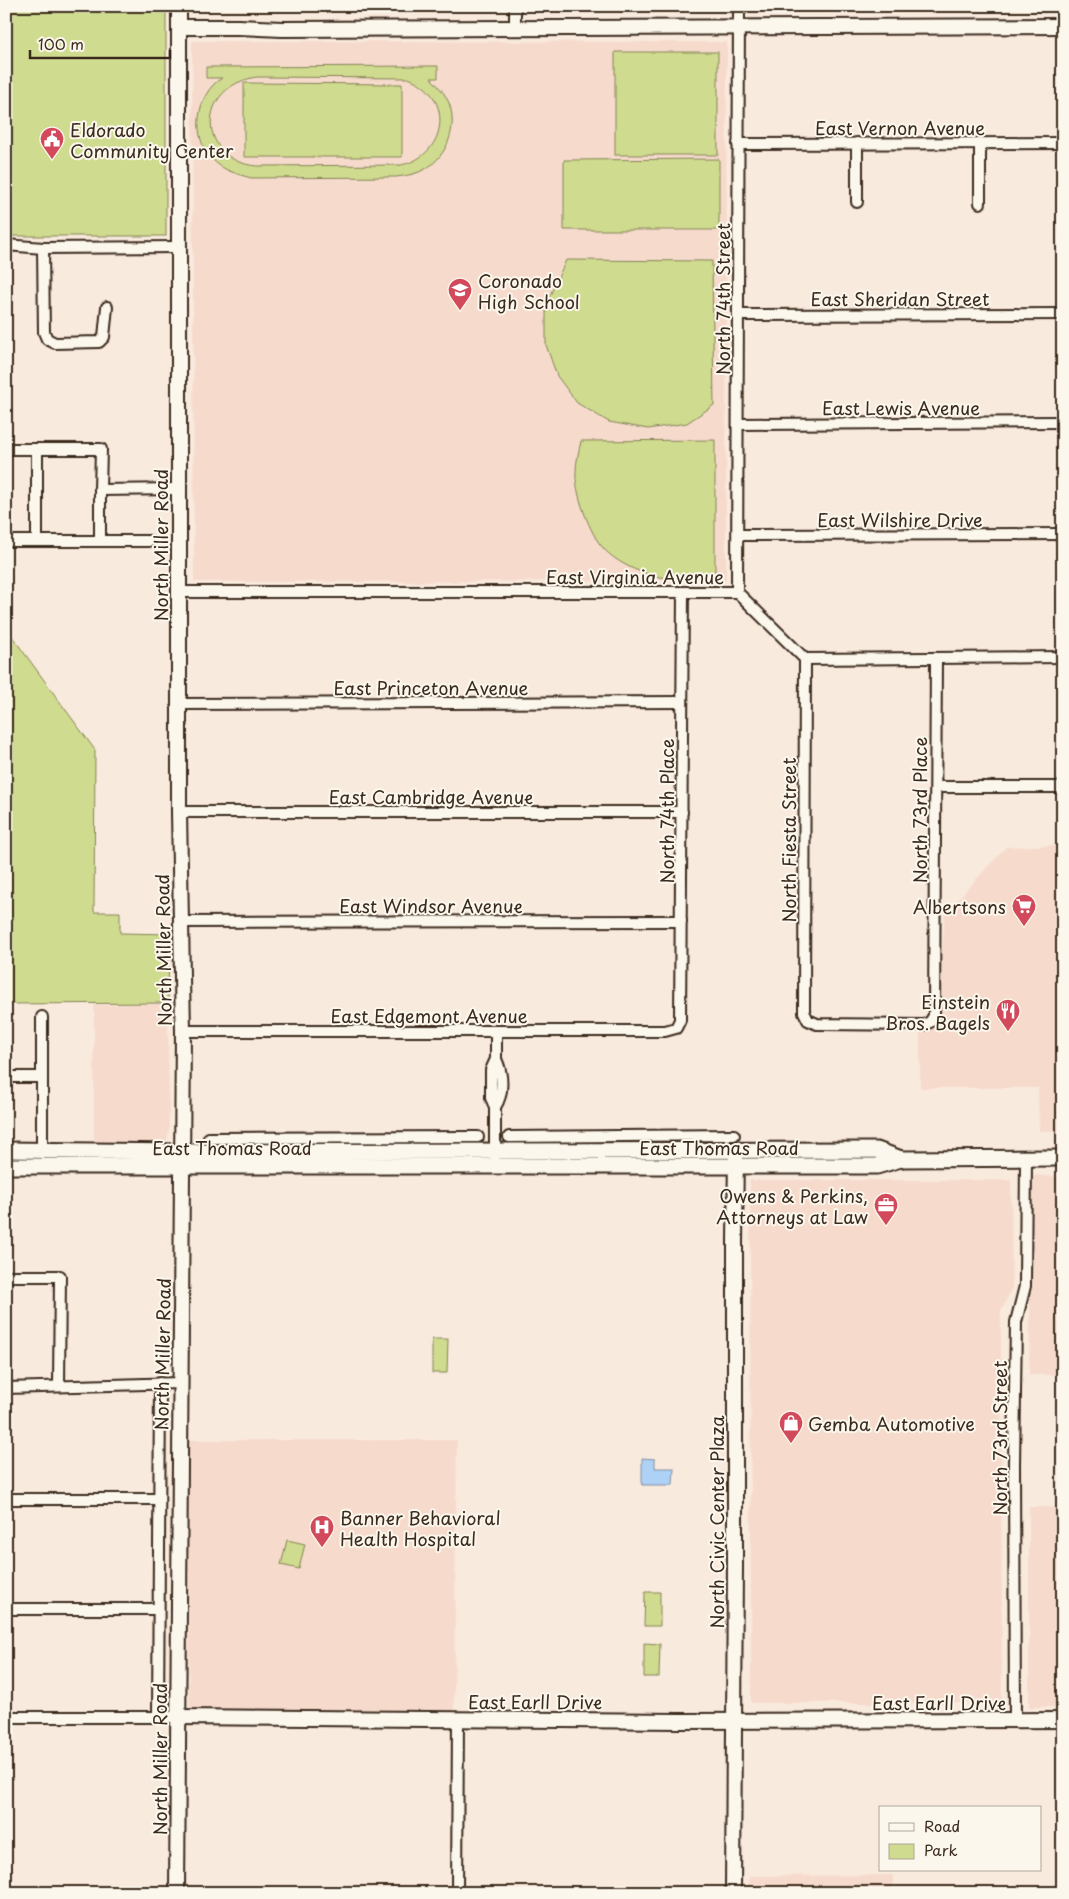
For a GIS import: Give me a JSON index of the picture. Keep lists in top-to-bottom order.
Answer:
{
  "streets": {
    "main road": ["East Thomas Road"],
    "street": [
      "East Vernon Avenue",
      "East Sheridan Street",
      "North 74th Street",
      "East Lewis Avenue",
      "East Wilshire Drive",
      "North Miller Road",
      "East Virginia Avenue",
      "East Princeton Avenue",
      "East Cambridge Avenue",
      "North 73rd Place",
      "North 74th Place",
      "North Fiesta Street",
      "East Windsor Avenue",
      "East Edgemont Avenue",
      "North 73rd Street",
      "North Civic Center Plaza",
      "East Earll Drive"
    ]
  },
  "crossings": [
    ["East Vernon Avenue", "North 74th Street"],
    ["East Sheridan Street", "North 74th Street"],
    ["North 74th Street", "East Lewis Avenue"],
    ["North 74th Street", "East Wilshire Drive"],
    ["North 74th Street", "East Virginia Avenue"],
    ["North Miller Road", "East Virginia Avenue"],
    ["North Miller Road", "East Princeton Avenue"],
    ["North Miller Road", "East Cambridge Avenue"],
    ["North Miller Road", "East Windsor Avenue"],
    ["North Miller Road", "East Edgemont Avenue"],
    ["North Miller Road", "East Thomas Road"],
    ["North Miller Road", "East Earll Drive"],
    ["East Virginia Avenue", "North 74th Place"],
    ["East Virginia Avenue", "North Fiesta Street"],
    ["East Princeton Avenue", "North 74th Place"],
    ["East Cambridge Avenue", "North 74th Place"],
    ["North 73rd Place", "North Fiesta Street"],
    ["North 74th Place", "East Windsor Avenue"],
    ["North 74th Place", "East Edgemont Avenue"],
    ["East Thomas Road", "North 73rd Street"],
    ["East Thomas Road", "North Civic Center Plaza"],
    ["North 73rd Street", "East Earll Drive"],
    ["North Civic Center Plaza", "East Earll Drive"]
  ],
  "places": {
    "public building": ["Eldorado Community Center"],
    "school or university": ["Coronado High School"],
    "supermarket": ["Albertsons"],
    "restaurant": ["Einstein Bros. Bagels"],
    "office": ["Owens & Perkins, Attorneys at Law"],
    "shop": ["Gemba Automotive"],
    "hospital": ["Banner Behavioral Health Hospital"]
  },
  "legend": ["Road", "Park"],
  "scale_bar": "100 m"
}
